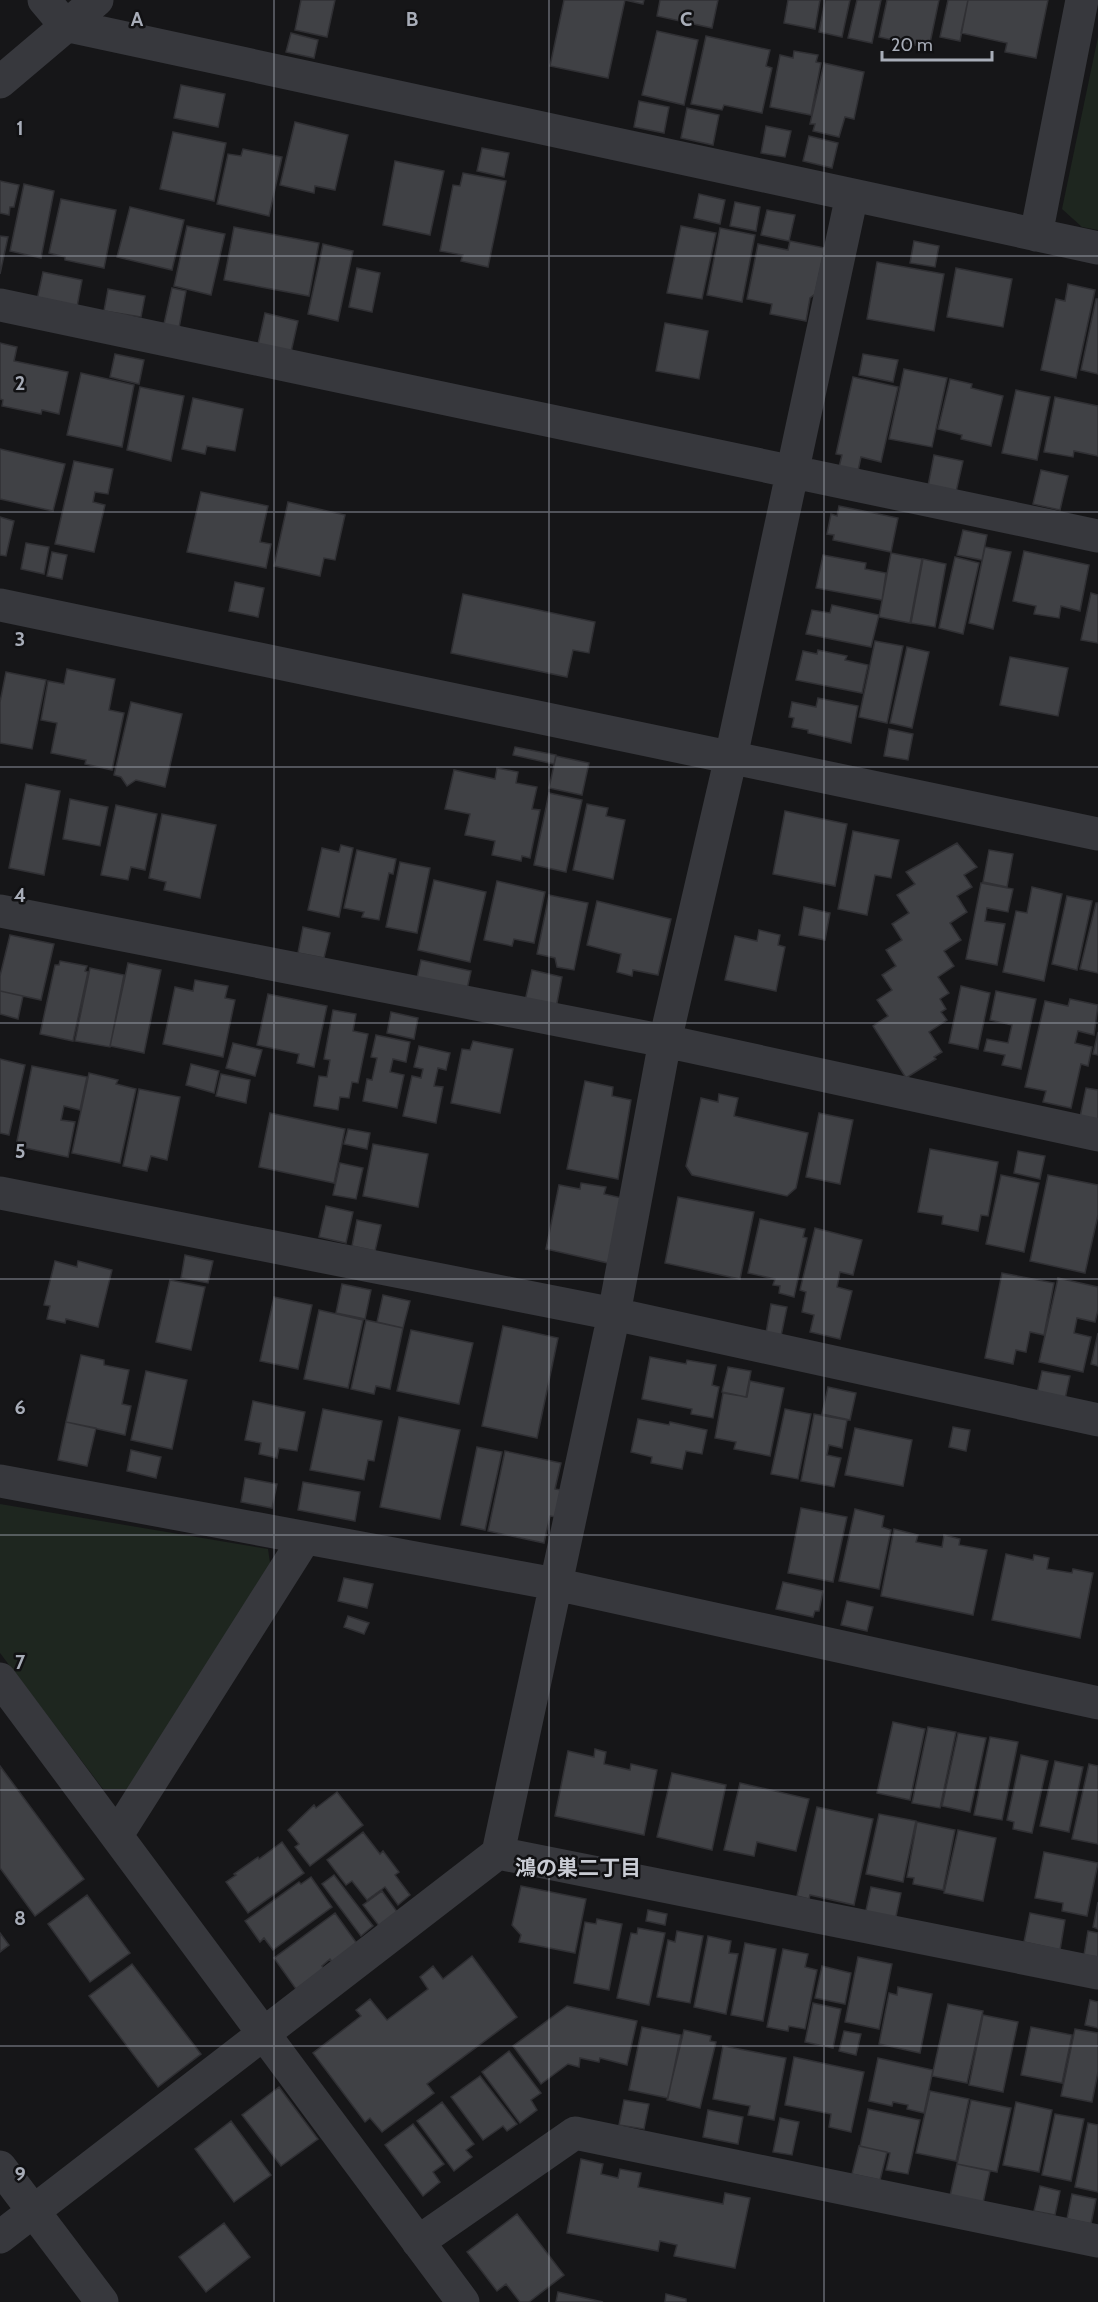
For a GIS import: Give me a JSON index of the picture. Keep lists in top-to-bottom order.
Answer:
{
  "districts": ["鴻の巣二丁目"],
  "scale_bar": "20 m",
  "grid": {
    "columns": ["A", "B", "C"],
    "rows": [
      "1",
      "2",
      "3",
      "4",
      "5",
      "6",
      "7",
      "8",
      "9"
    ]
  }
}
